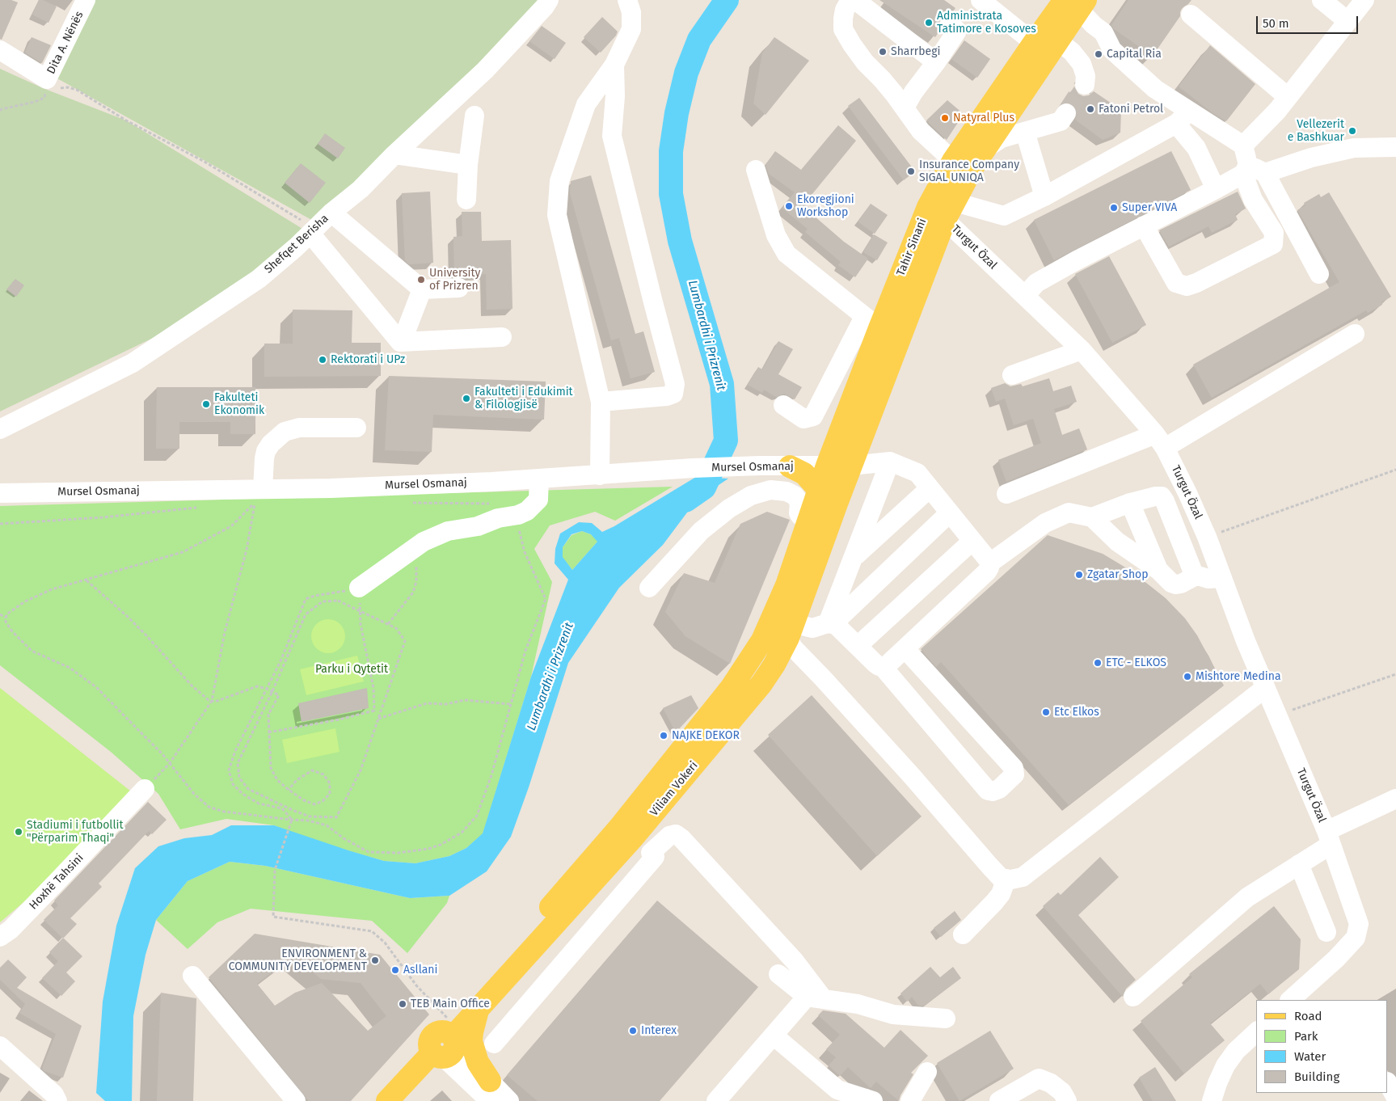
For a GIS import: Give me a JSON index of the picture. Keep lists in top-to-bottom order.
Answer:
{
  "streets": {
    "main road": ["Tahir Sinani", "Viliam Vokeri"],
    "street": [
      "Dita A. Nënës",
      "Shefqet Berisha",
      "Turgut Özal",
      "Mursel Osmanaj",
      "Hoxhë Tahsini"
    ]
  },
  "crossings": [
    ["Tahir Sinani", "Turgut Özal"],
    ["Tahir Sinani", "Mursel Osmanaj"],
    ["Tahir Sinani", "Viliam Vokeri"]
  ],
  "water": ["Lumbardhi i Prizrenit"],
  "parks": ["Parku i Qytetit"],
  "places": [
    "Administrata Tatimore e Kosoves",
    "Sharrbegi",
    "Capital Ria",
    "Fatoni Petrol",
    "Natyral Plus",
    "Vellezerit e Bashkuar",
    "Insurance Company SIGAL UNIQA",
    "Ekoregjioni Workshop",
    "Super VIVA",
    "University of Prizren",
    "Rektorati i UPz",
    "Fakulteti i Edukimit & Filologjisë",
    "Fakulteti Ekonomik",
    "Zgatar Shop",
    "ETC - ELKOS",
    "Mishtore Medina",
    "Etc Elkos",
    "NAJKE DEKOR",
    "Stadiumi i futbollit \"Përparim Thaqi\"",
    "ENVIRONMENT & COMMUNITY DEVELOPMENT",
    "Asllani",
    "TEB Main Office",
    "Interex"
  ],
  "legend": [
    "Road",
    "Park",
    "Water",
    "Building"
  ],
  "scale_bar": "50 m"
}
